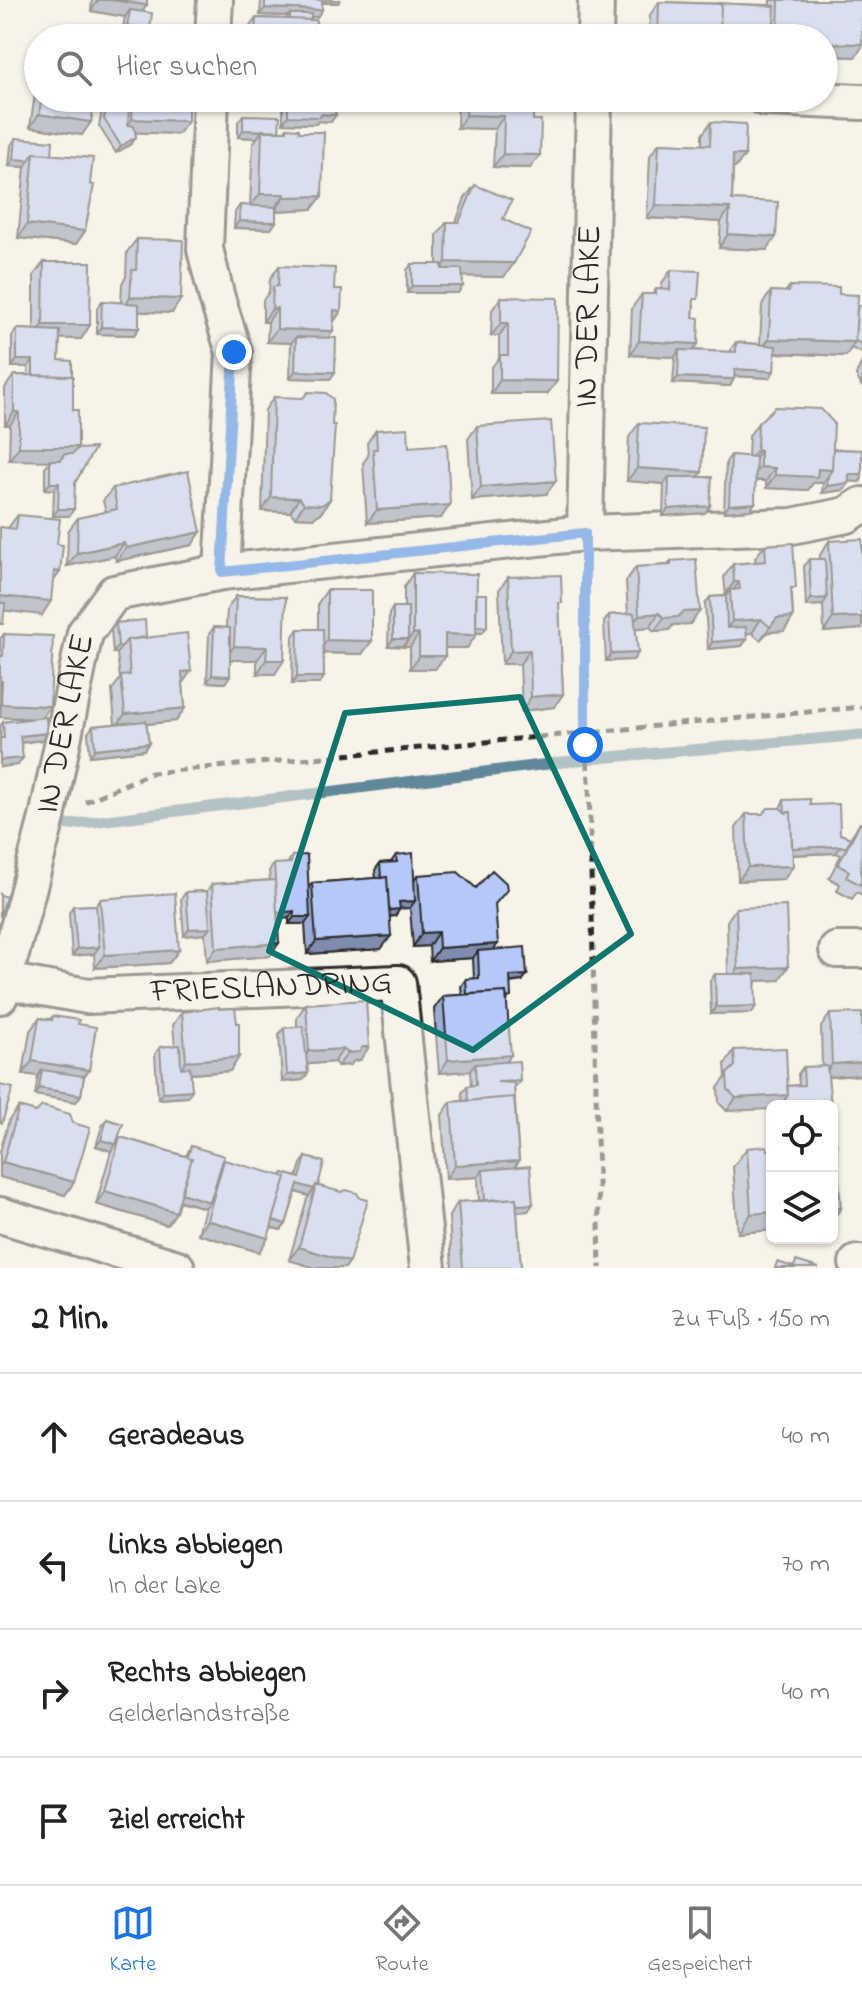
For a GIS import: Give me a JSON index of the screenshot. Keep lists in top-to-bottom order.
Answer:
{
  "streets": {
    "street": ["IN DER LAKE", "FRIESLANDRING"]
  },
  "crossings": [
    ["IN DER LAKE", "FRIESLANDRING"]
  ],
  "page": {
    "search": "Hier suchen",
    "heading": ["2 Min.", "Zu Fuß · 150 m"],
    "list": [
      ["Geradeaus", "40 m"],
      ["Links abbiegen", "In der Lake", "70 m"],
      ["Rechts abbiegen", "Gelderlandstraße", "40 m"],
      "Ziel erreicht"
    ],
    "nav": ["Karte", "Route", "Gespeichert"]
  }
}
